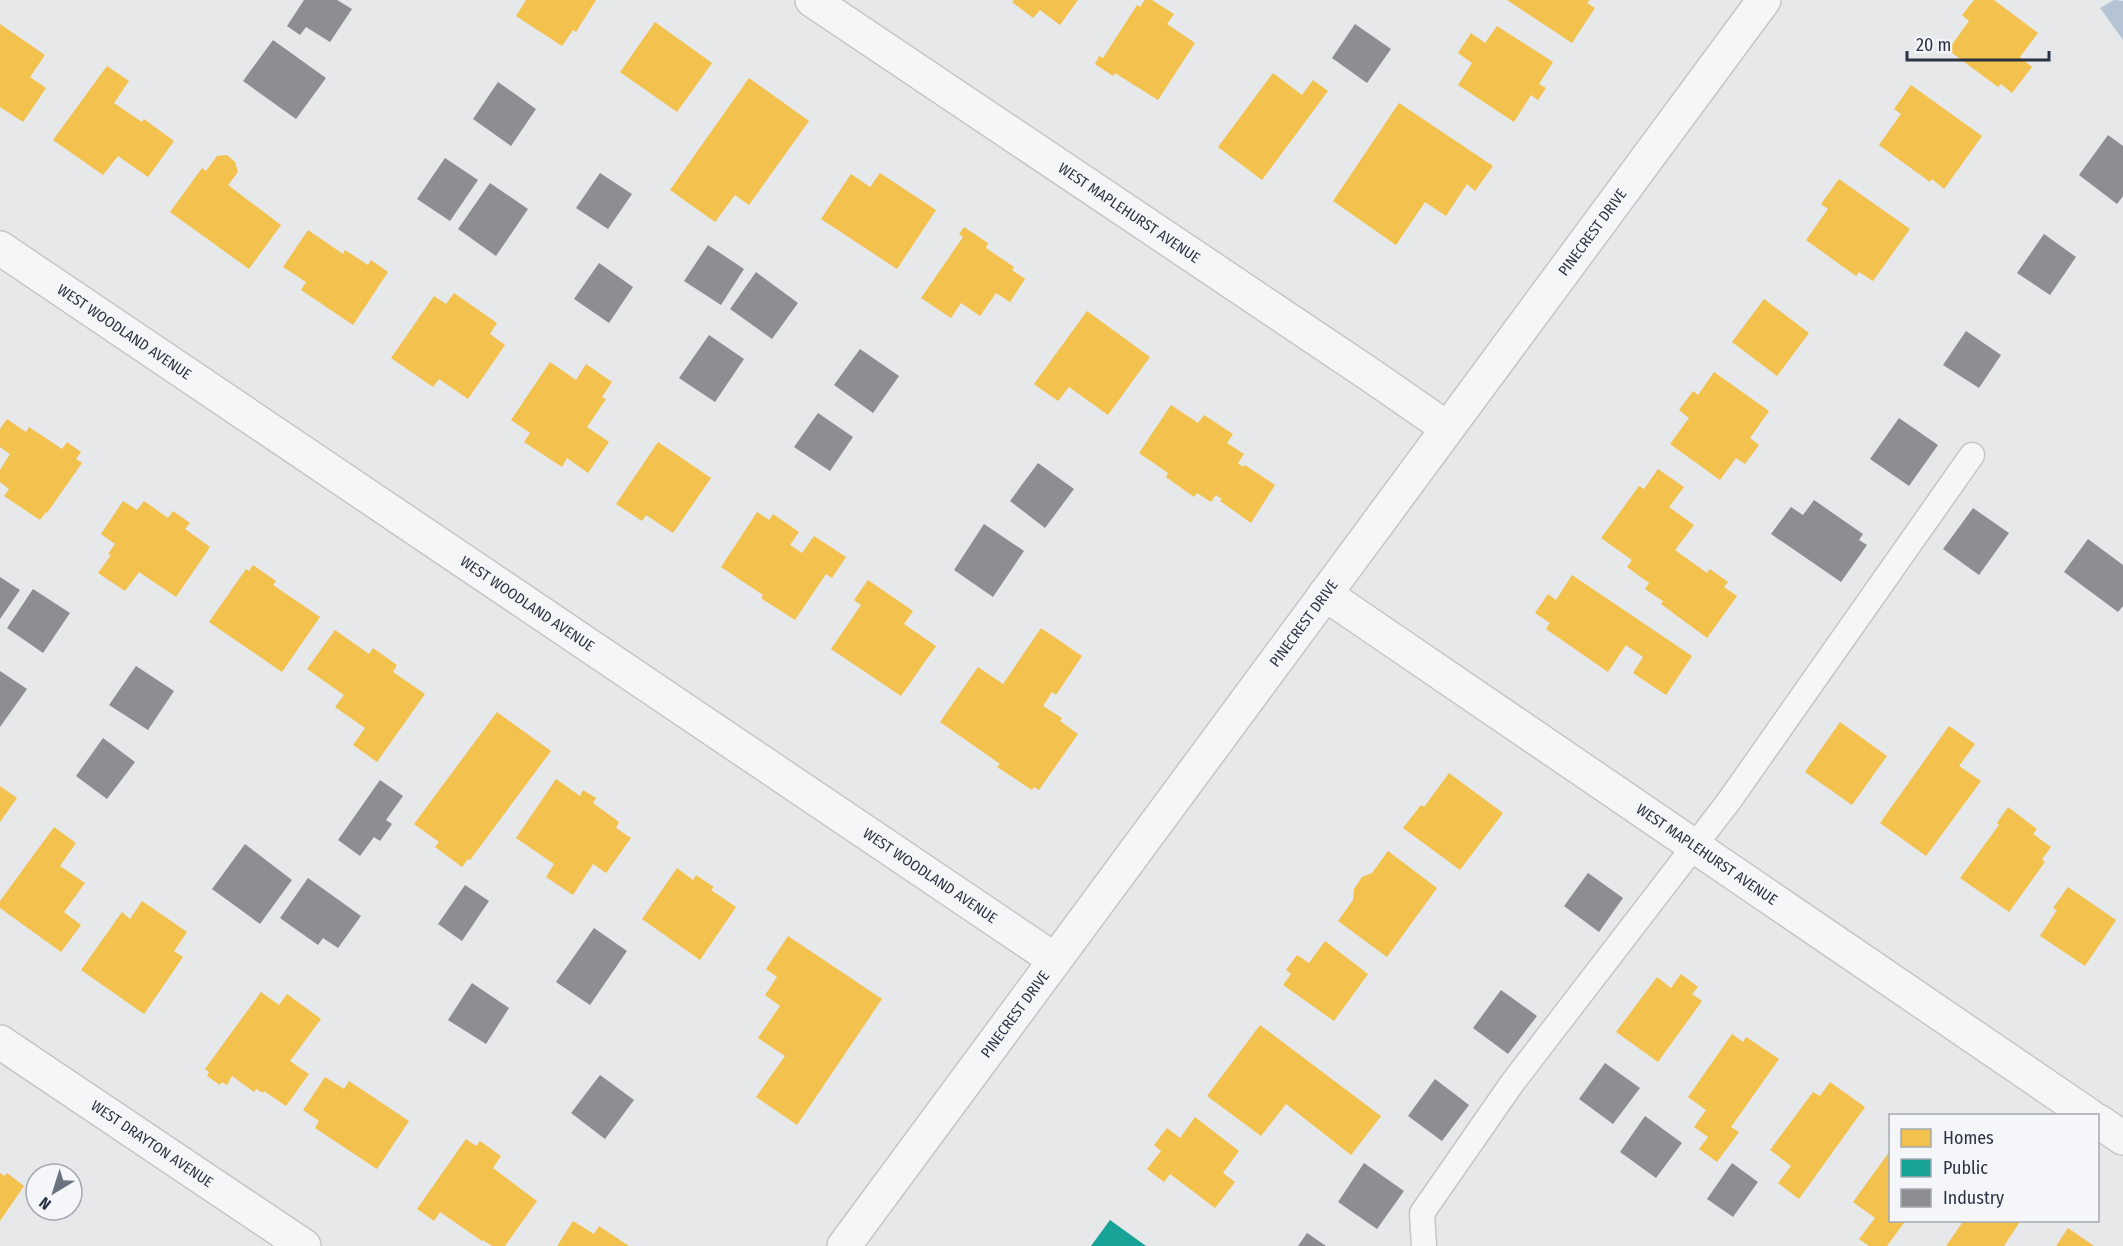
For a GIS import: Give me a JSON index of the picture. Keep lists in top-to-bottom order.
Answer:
{
  "streets": {
    "street": [
      "WEST MAPLEHURST AVENUE",
      "PINECREST DRIVE",
      "WEST WOODLAND AVENUE",
      "WEST DRAYTON AVENUE"
    ]
  },
  "crossings": [
    ["WEST MAPLEHURST AVENUE", "PINECREST DRIVE"],
    ["PINECREST DRIVE", "WEST WOODLAND AVENUE"]
  ],
  "legend": ["Homes", "Public", "Industry"],
  "scale_bar": "20 m",
  "north": "bottom left"
}
